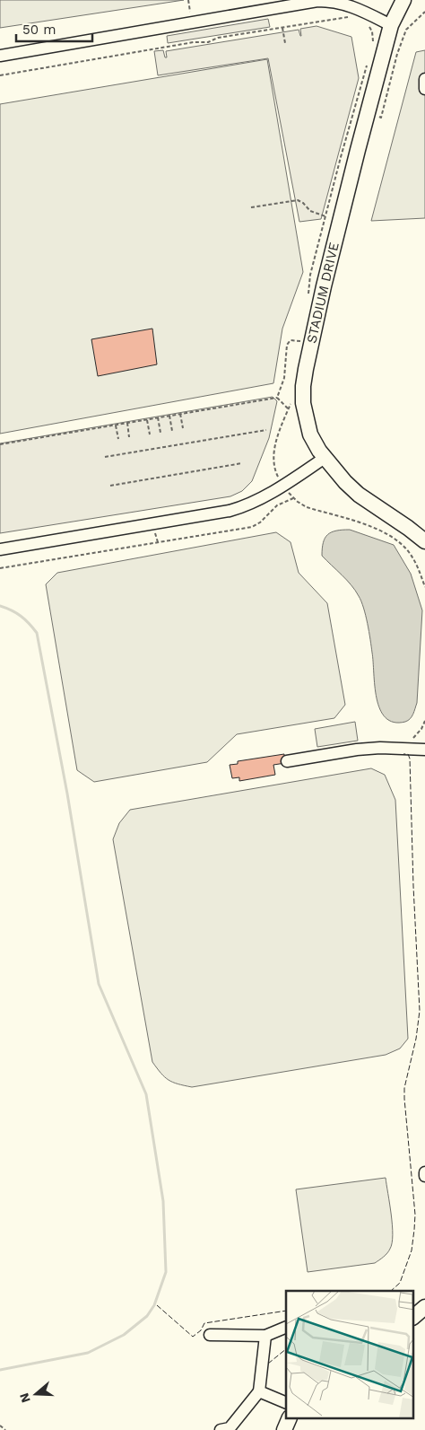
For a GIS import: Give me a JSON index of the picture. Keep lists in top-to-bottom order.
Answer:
{
  "streets": {
    "main road": ["STADIUM DRIVE"]
  },
  "scale_bar": "50 m",
  "north": "left"
}
